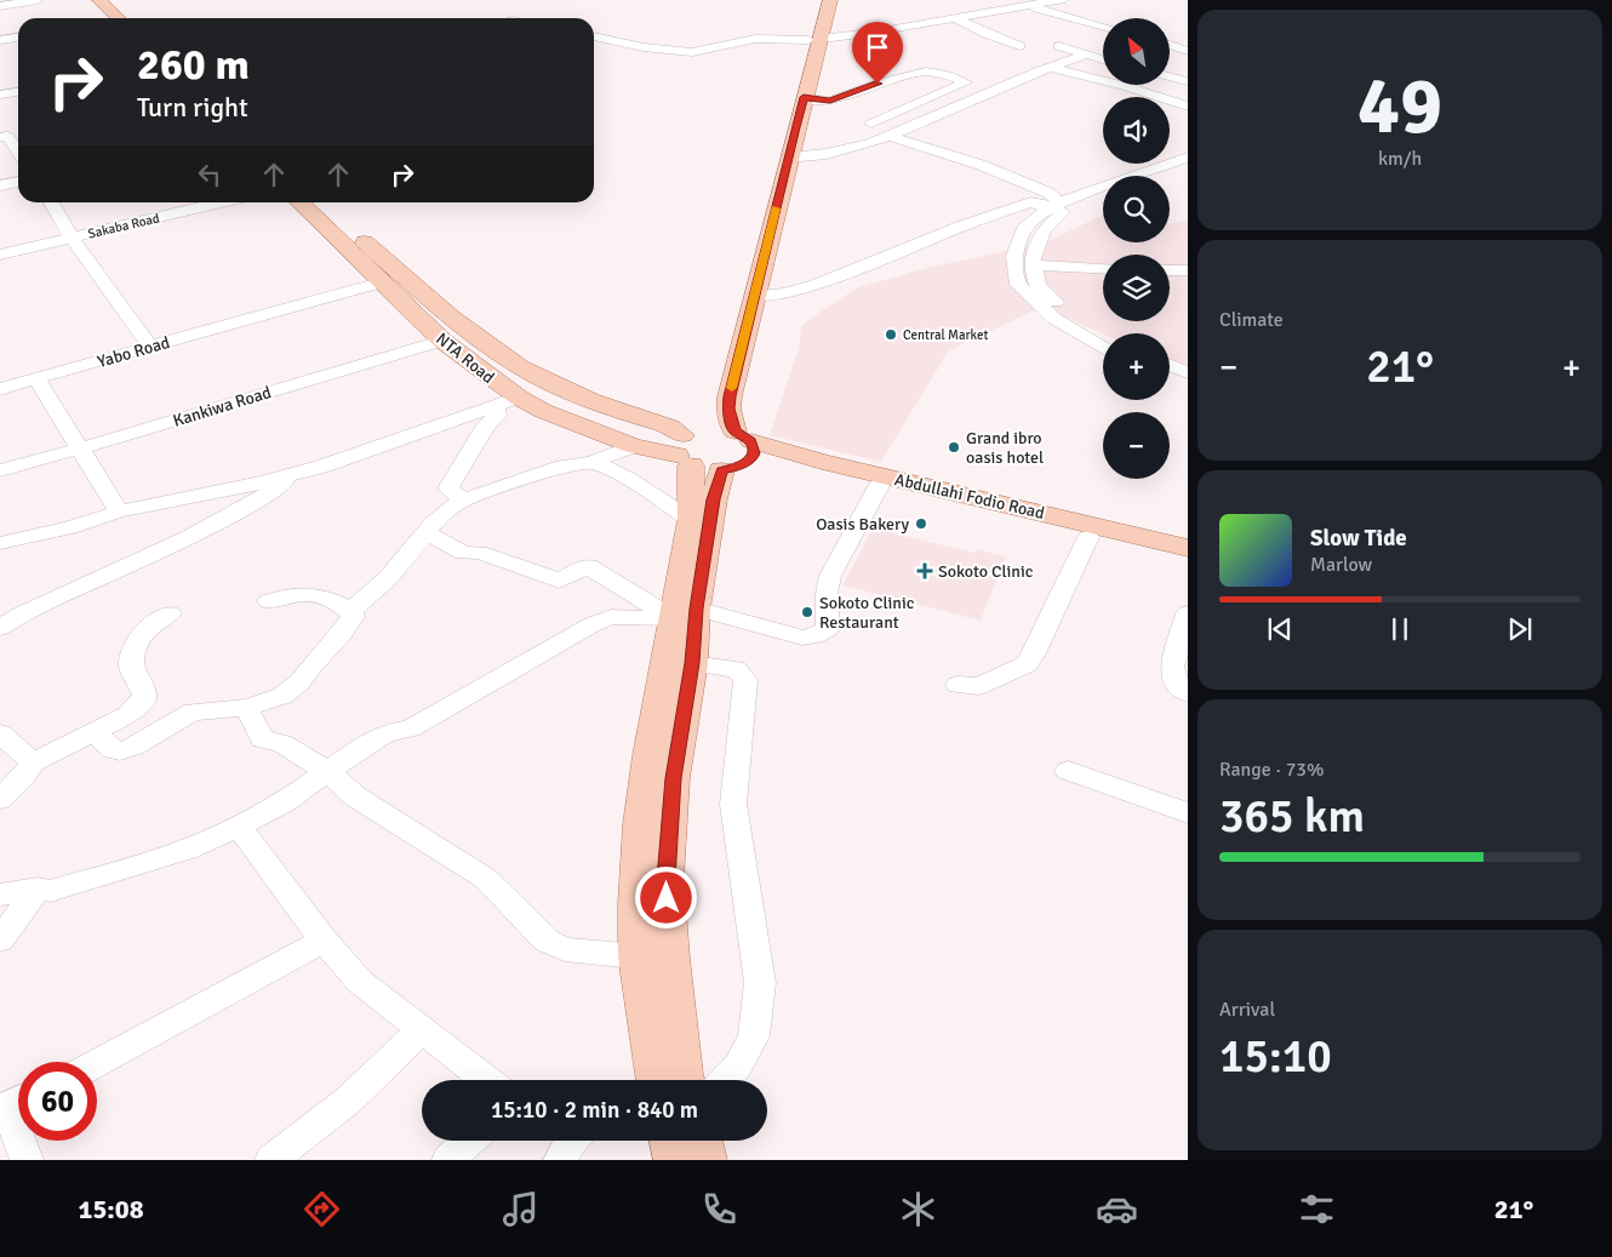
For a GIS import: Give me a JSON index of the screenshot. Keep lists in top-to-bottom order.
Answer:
{
  "streets": {
    "main road": ["NTA Road", "Abdullahi Fodio Road"],
    "street": ["Sakaba Road", "Yabo Road", "Kankiwa Road"]
  },
  "crossings": [
    ["Yabo Road", "NTA Road"],
    ["NTA Road", "Kankiwa Road"],
    ["NTA Road", "Abdullahi Fodio Road"]
  ],
  "places": {
    "other": [
      "Central Market",
      "Grand ibro oasis hotel",
      "Oasis Bakery",
      "Sokoto Clinic Restaurant"
    ],
    "health": ["Sokoto Clinic"]
  },
  "north": "top left",
  "page": {
    "tile": [
      ["49", "km/h"],
      "Climate",
      ["Range · 73%", "365 km"],
      ["Arrival", "15:10"]
    ],
    "map_buttons": ["+", "−"],
    "turn": ["260 m", "Turn right"],
    "heat": ["−", "21°", "+"],
    "song": ["Slow Tide", "Marlow"],
    "limit": "60",
    "trip": "15:10 · 2 min · 840 m",
    "tabs": ["15:08", "21°"]
  }
}
